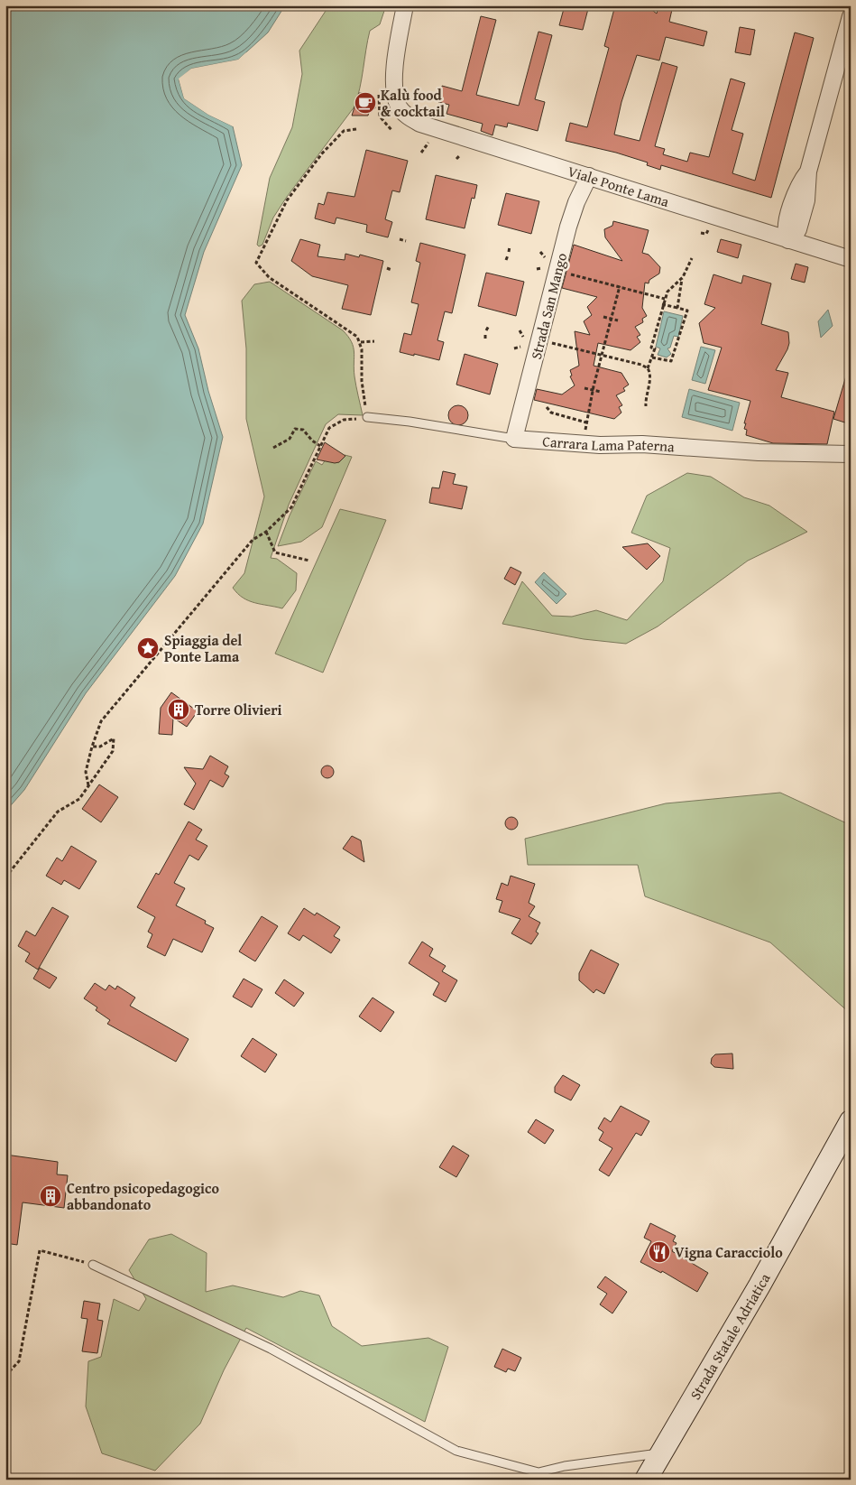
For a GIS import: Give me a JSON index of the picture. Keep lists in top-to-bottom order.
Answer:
{
  "streets": {
    "main road": ["Strada Statale Adriatica"],
    "street": ["Viale Ponte Lama", "Strada San Mango", "Carrara Lama Paterna"]
  },
  "crossings": [
    ["Viale Ponte Lama", "Strada San Mango"],
    ["Strada San Mango", "Carrara Lama Paterna"]
  ],
  "places": {
    "cafe": ["Kalù food & cocktail"],
    "place": ["Spiaggia del Ponte Lama"],
    "building": ["Torre Olivieri", "Centro psicopedagogico abbandonato"],
    "restaurant": ["Vigna Caracciolo"]
  }
}
